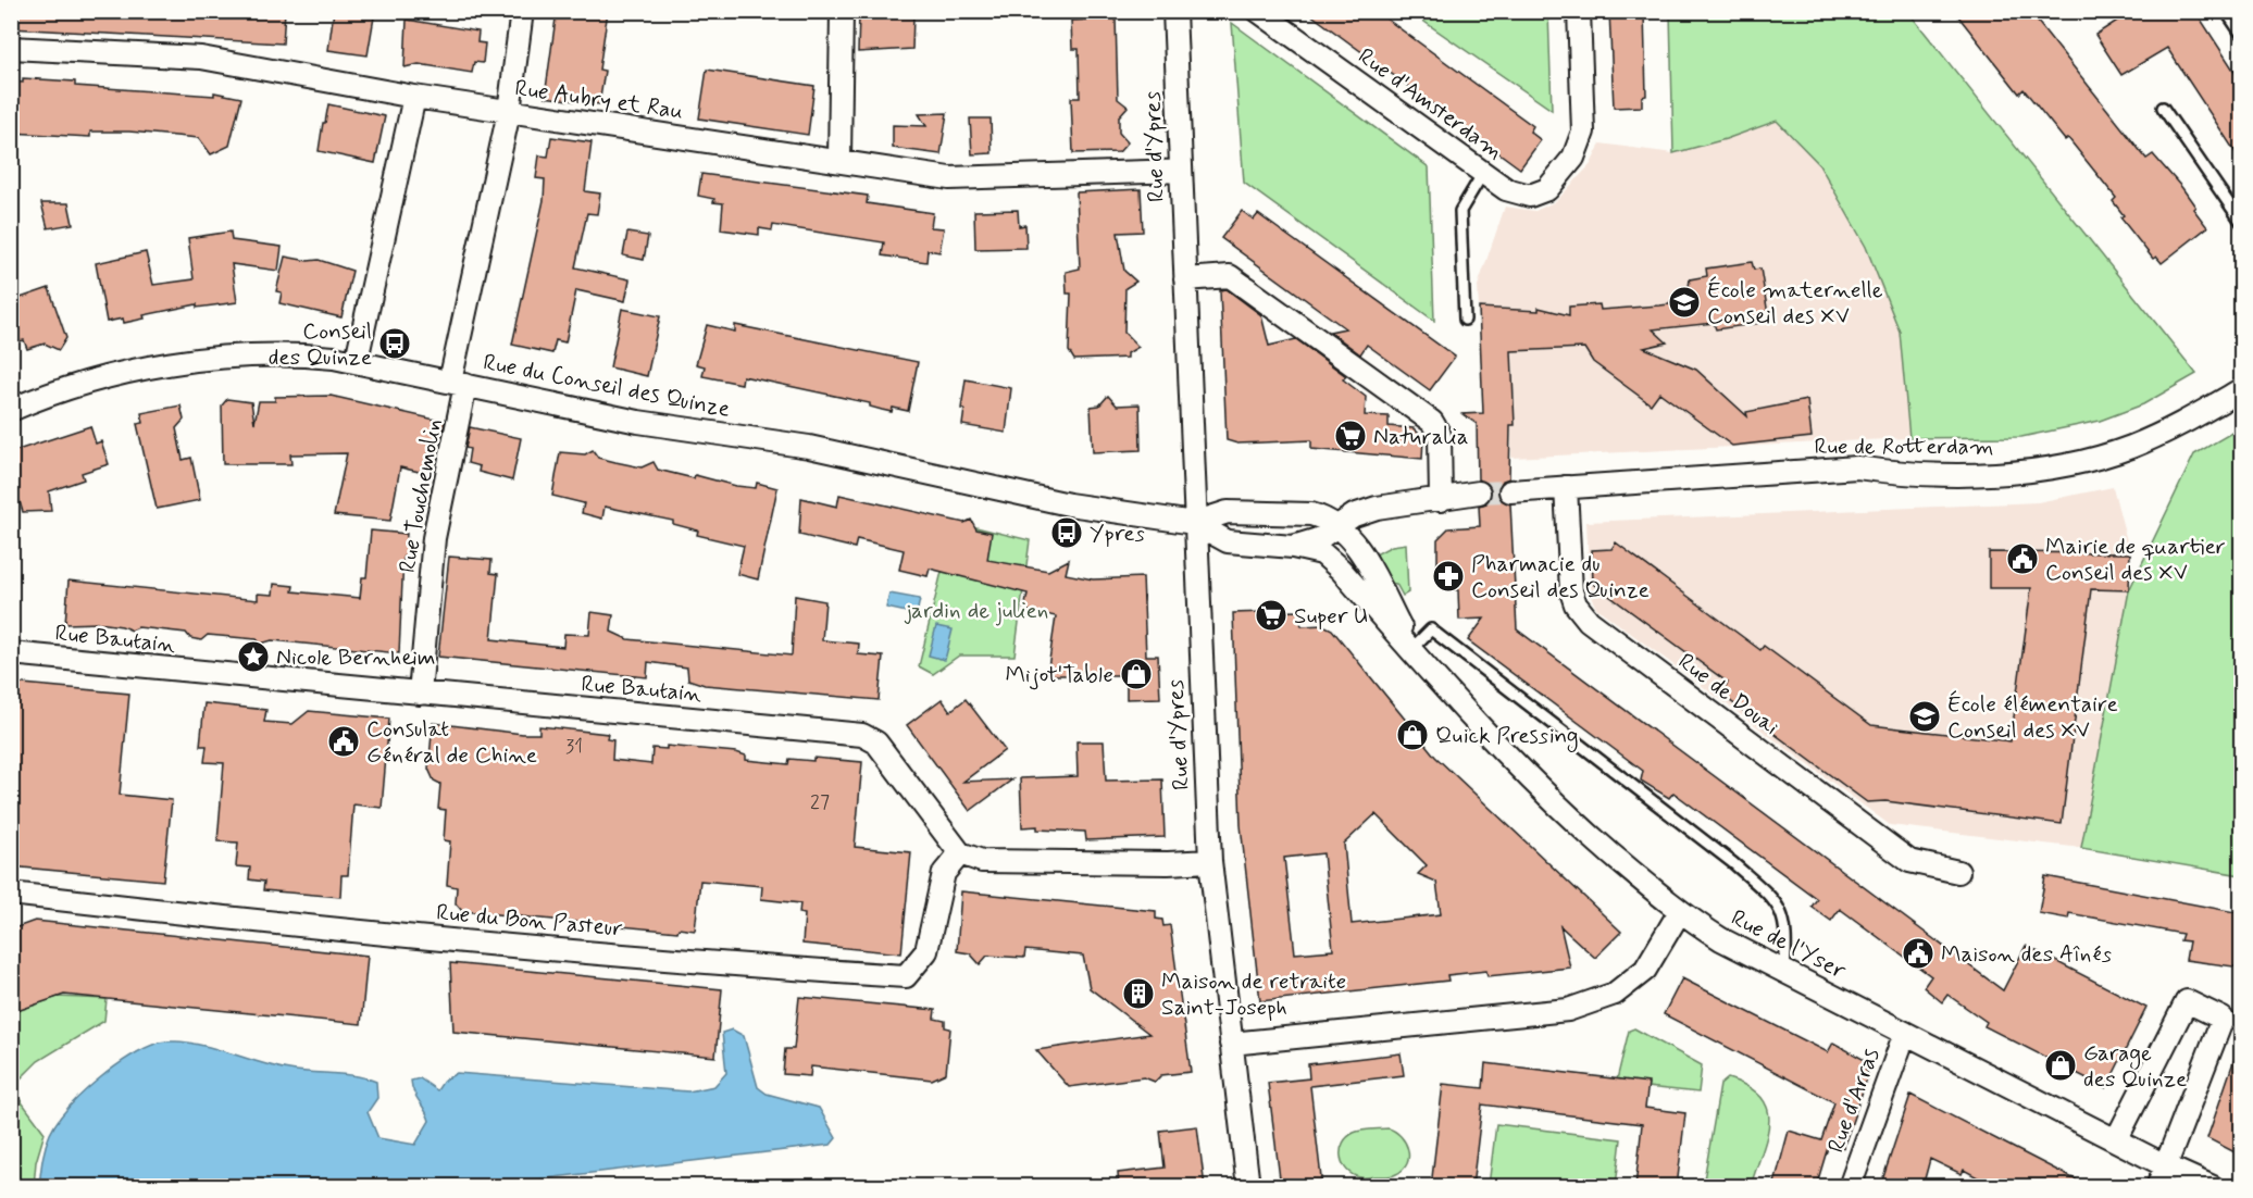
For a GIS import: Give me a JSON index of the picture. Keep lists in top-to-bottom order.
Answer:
{
  "streets": {
    "street": [
      "Rue Aubry et Rau",
      "Rue d'Amsterdam",
      "Rue d'Ypres",
      "Rue du Conseil des Quinze",
      "Rue de Rotterdam",
      "Rue Touchemolin",
      "Rue Bautain",
      "Rue de Douai",
      "Rue du Bon Pasteur",
      "Rue de l'Yser",
      "Rue d'Arras"
    ]
  },
  "crossings": [
    ["Rue Aubry et Rau", "Rue d'Ypres"],
    ["Rue Aubry et Rau", "Rue Touchemolin"],
    ["Rue d'Ypres", "Rue du Conseil des Quinze"],
    ["Rue d'Ypres", "Rue de l'Yser"],
    ["Rue du Conseil des Quinze", "Rue Touchemolin"],
    ["Rue du Conseil des Quinze", "Rue de l'Yser"],
    ["Rue de Rotterdam", "Rue de Douai"],
    ["Rue Touchemolin", "Rue Bautain"],
    ["Rue Bautain", "Rue du Bon Pasteur"],
    ["Rue de l'Yser", "Rue d'Arras"]
  ],
  "parks": ["jardin de julien"],
  "places": {
    "school or university": ["École maternelle Conseil des XV", "École élémentaire Conseil des XV"],
    "bus stop": ["Conseil des Quinze", "Ypres"],
    "supermarket": ["Naturalia", "Super U"],
    "public building": ["Mairie de quartier Conseil des XV", "Consulat Général de Chine", "Maison des Aînés"],
    "pharmacy": ["Pharmacie du Conseil des Quinze"],
    "place": ["Nicole Bernheim"],
    "shop": ["Mijot'Table", "Quick Pressing", "Garage des Quinze"],
    "building": ["Maison de retraite Saint-Joseph"]
  },
  "house_numbers": ["31", "27"]
}
